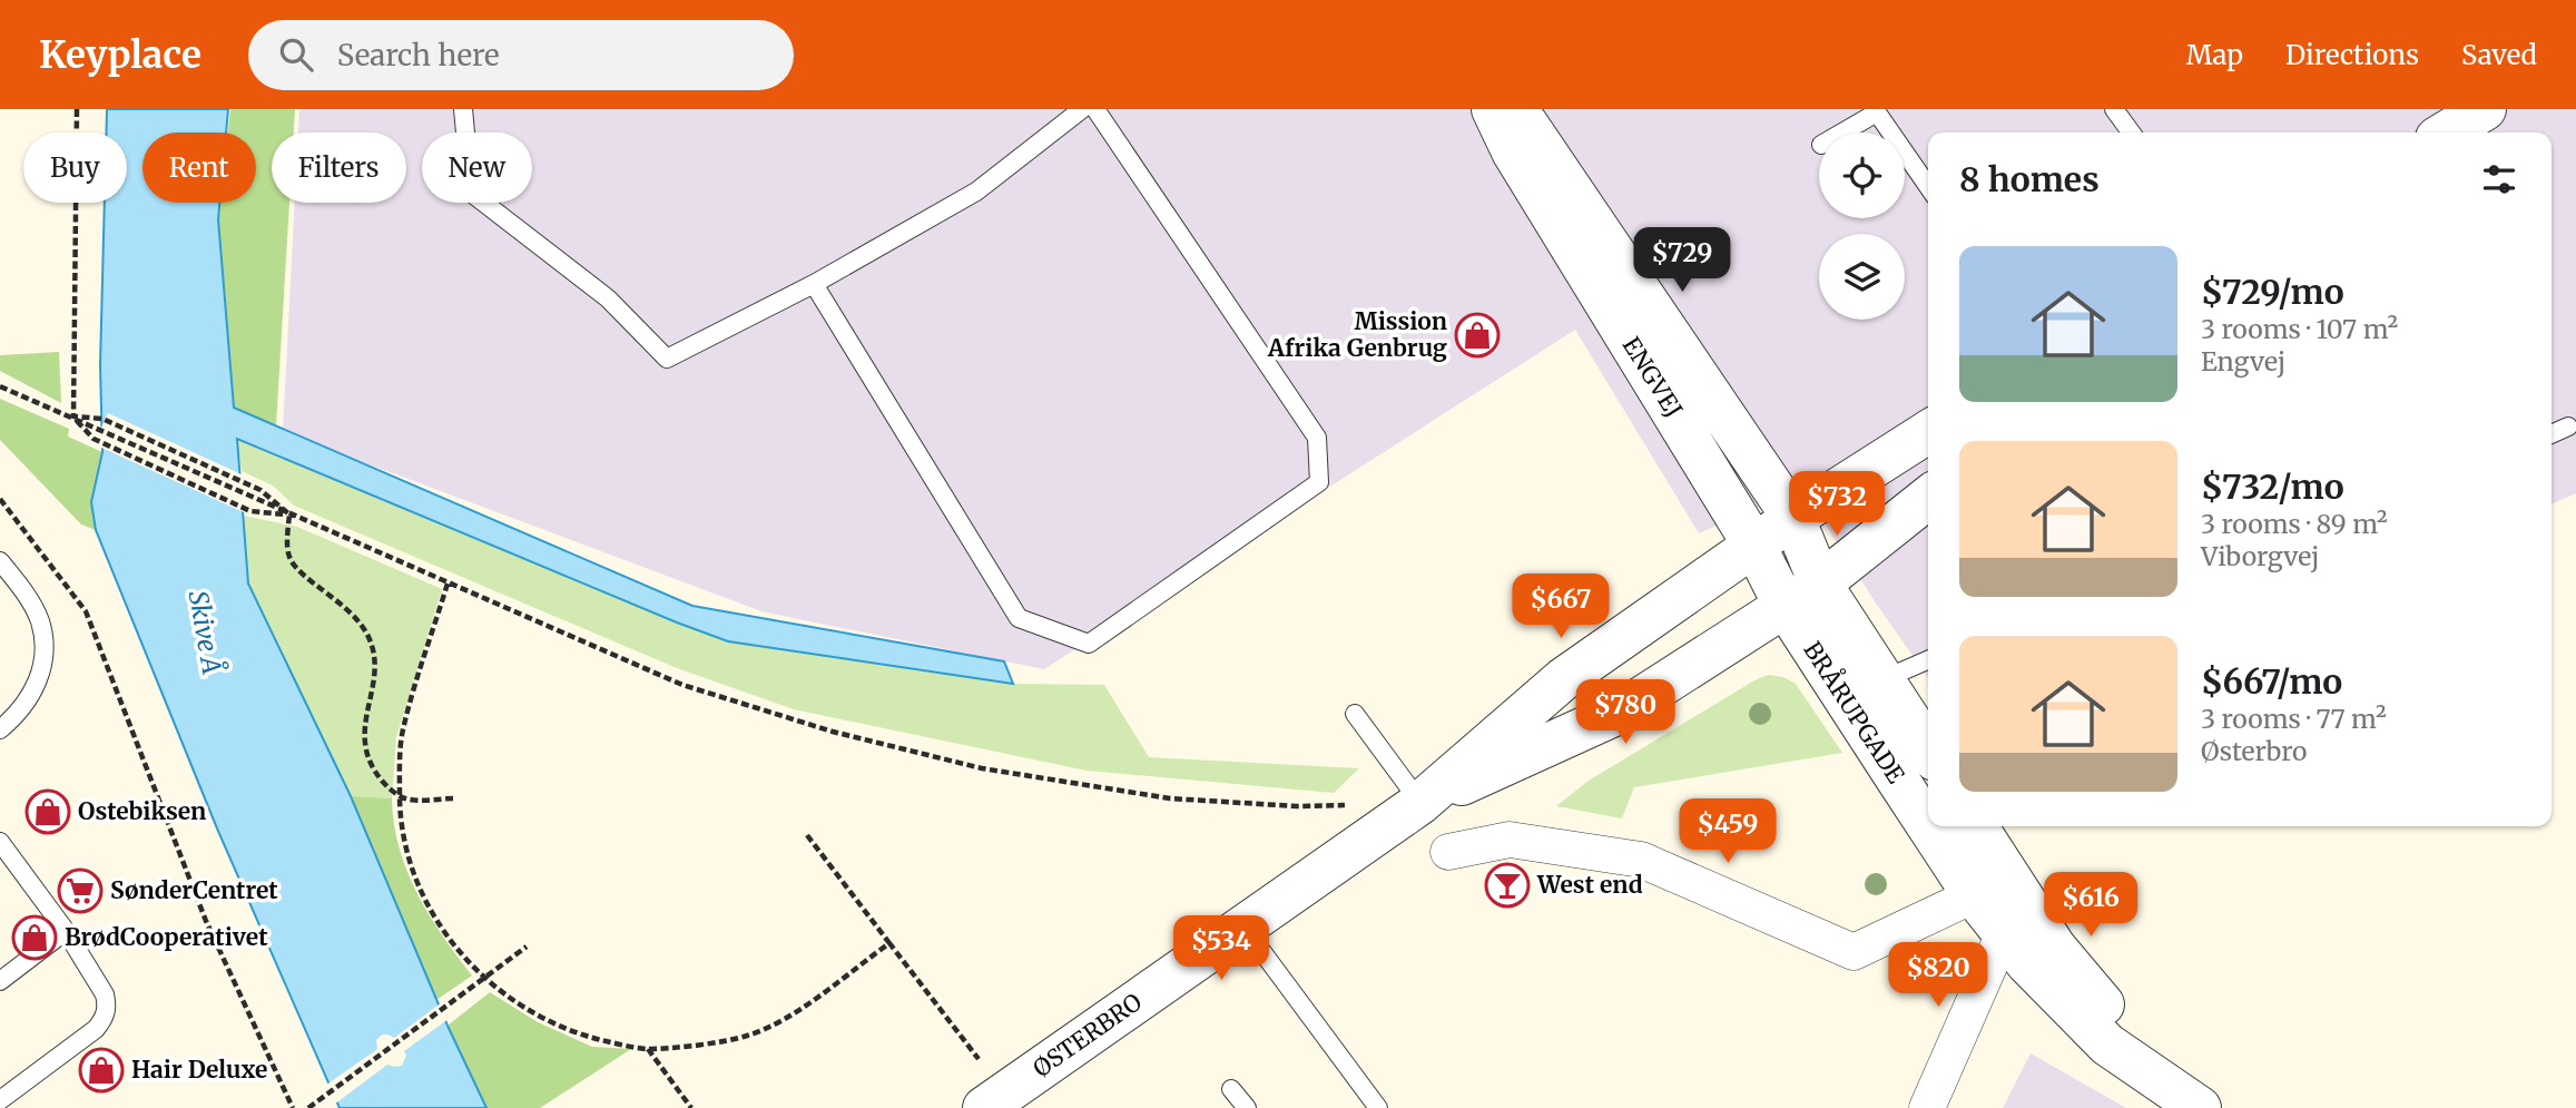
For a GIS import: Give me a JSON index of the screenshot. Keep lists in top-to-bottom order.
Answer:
{
  "streets": {
    "street": ["ENGVEJ", "BRÅRUPGADE", "ØSTERBRO"]
  },
  "crossings": [
    ["ENGVEJ", "BRÅRUPGADE"],
    ["ENGVEJ", "ØSTERBRO"],
    ["BRÅRUPGADE", "ØSTERBRO"]
  ],
  "water": ["Skive Å"],
  "places": {
    "shop": [
      "Mission Afrika Genbrug",
      "Ostebiksen",
      "BrødCooperativet",
      "Hair Deluxe"
    ],
    "bar": ["West end"],
    "supermarket": ["SønderCentret"]
  },
  "page": {
    "header": "Keyplace",
    "search": "Search here",
    "nav": ["Map", "Directions", "Saved"],
    "chip": [
      "Buy",
      "Rent",
      "Filters",
      "New"
    ],
    "heading": "8 homes",
    "list": [
      {
        "name": "$729/mo",
        "note": "3 rooms · 107 m² · Engvej"
      },
      {
        "name": "$732/mo",
        "note": "3 rooms · 89 m² · Viborgvej"
      },
      {
        "name": "$667/mo",
        "note": "3 rooms · 77 m² · Østerbro"
      }
    ],
    "price": [
      "$729",
      "$732",
      "$667",
      "$780",
      "$459",
      "$616",
      "$534",
      "$820"
    ]
  }
}
